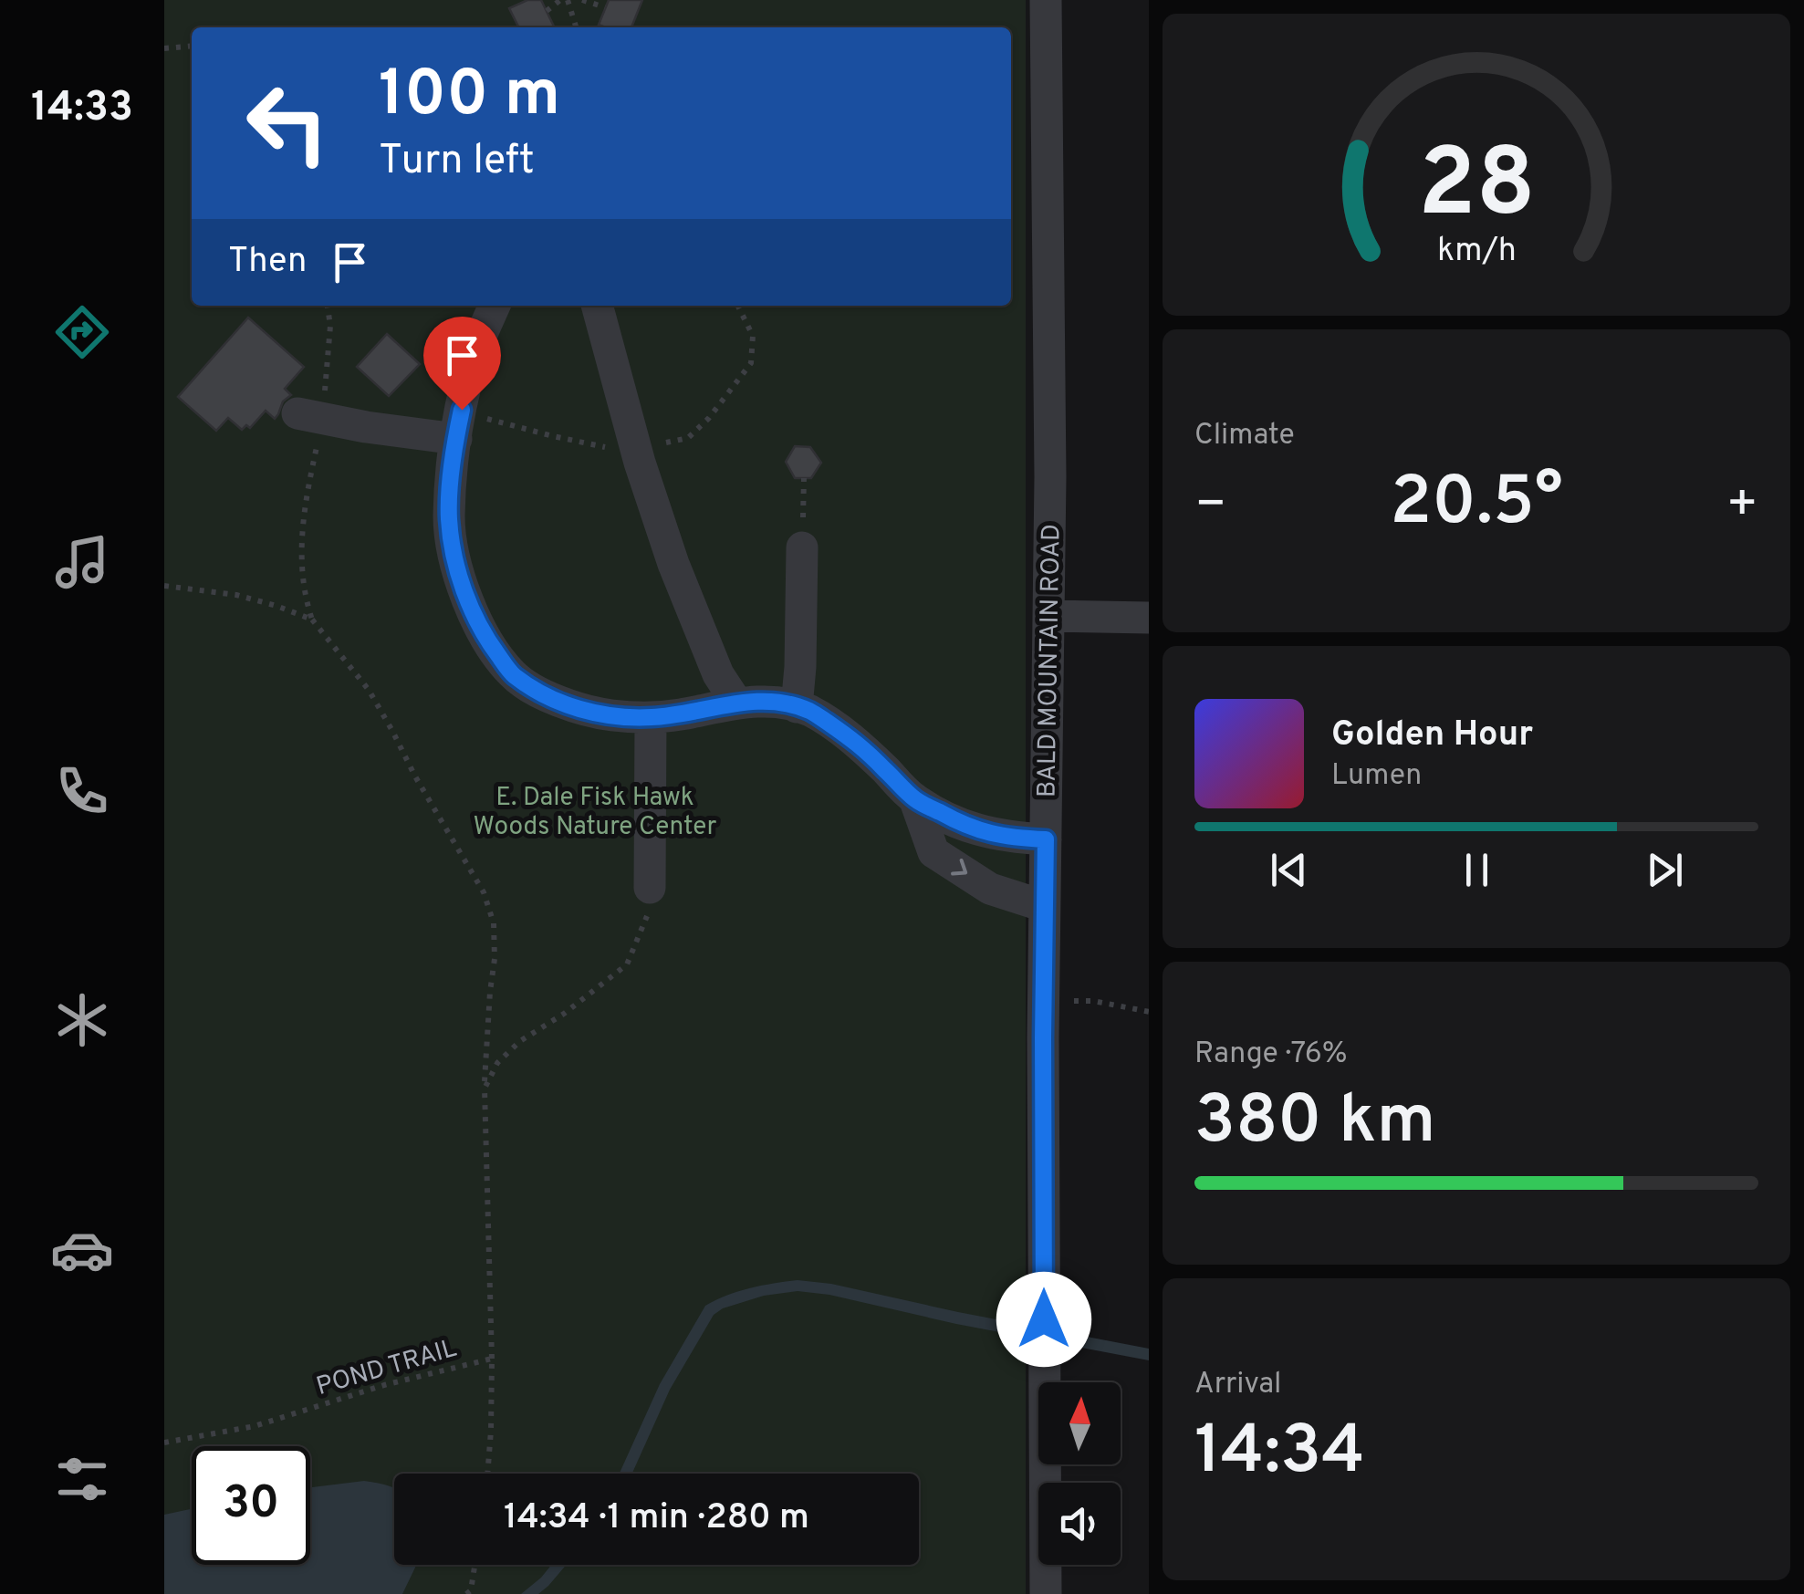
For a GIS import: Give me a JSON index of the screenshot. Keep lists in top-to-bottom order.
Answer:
{
  "streets": {
    "street": ["BALD MOUNTAIN ROAD"],
    "path": ["POND TRAIL"]
  },
  "parks": ["E. Dale Fisk Hawk Woods Nature Center"],
  "north": "top",
  "page": {
    "tabs": "14:33",
    "turn": ["100 m", "Turn left"],
    "then": "Then",
    "tile": [
      "Climate",
      ["Range · 76%", "380 km"],
      ["Arrival", "14:34"]
    ],
    "heat": ["−", "20.5°", "+"],
    "song": ["Golden Hour", "Lumen"],
    "limit": "30",
    "trip": "14:34 · 1 min · 280 m",
    "gauge": ["28", "km/h"]
  }
}
